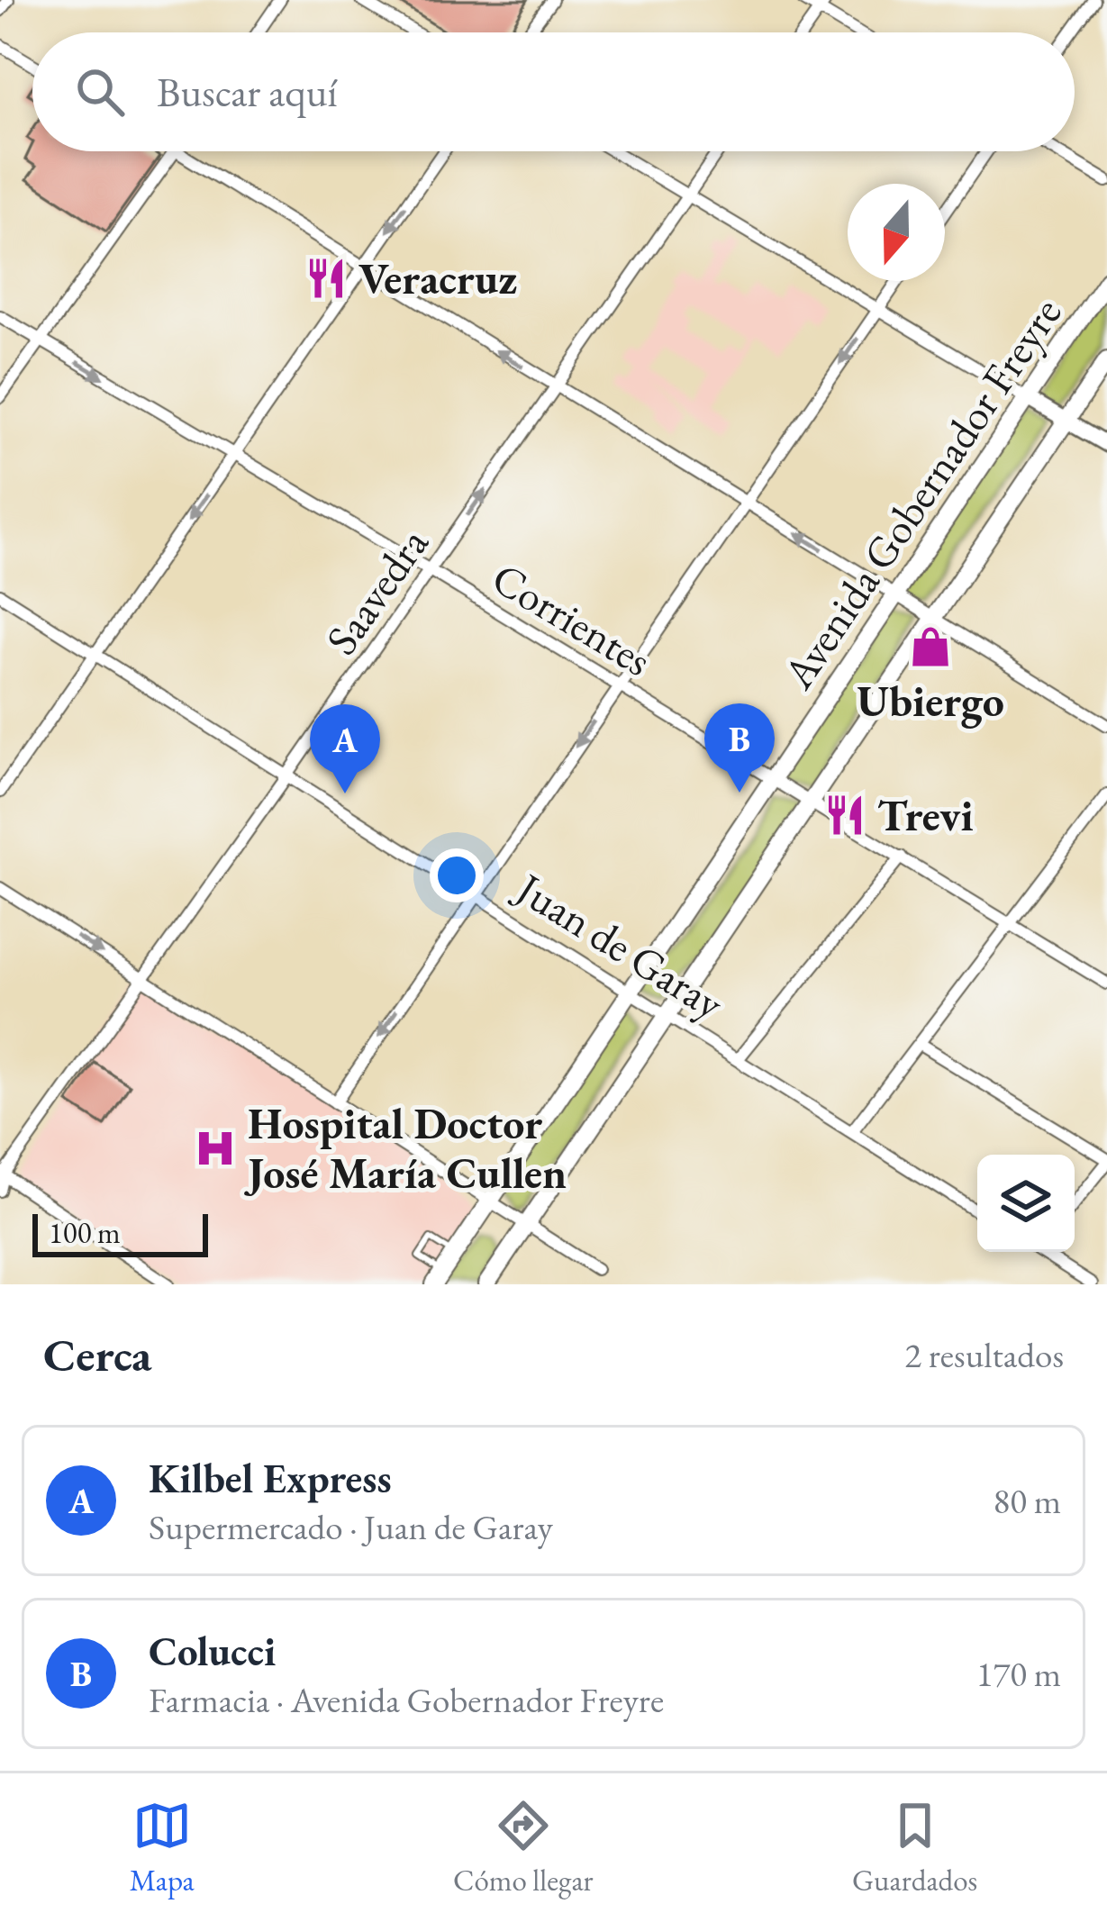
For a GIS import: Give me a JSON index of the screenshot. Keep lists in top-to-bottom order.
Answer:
{
  "streets": {
    "main road": ["Avenida Gobernador Freyre"],
    "street": ["Saavedra", "Corrientes", "Juan de Garay"]
  },
  "crossings": [
    ["Avenida Gobernador Freyre", "Corrientes"],
    ["Avenida Gobernador Freyre", "Juan de Garay"],
    ["Saavedra", "Corrientes"],
    ["Saavedra", "Juan de Garay"]
  ],
  "places": {
    "restaurant": ["Veracruz", "Trevi"],
    "shop": ["Ubiergo"],
    "hospital": ["Hospital Doctor José María Cullen"]
  },
  "scale_bar": "100 m",
  "north": "bottom",
  "page": {
    "search": "Buscar aquí",
    "pins": ["B", "A"],
    "scale": "100 m",
    "heading": ["Cerca", "2 resultados"],
    "list": [
      {
        "mark": "A",
        "name": "Kilbel Express",
        "note": "Supermercado · Juan de Garay",
        "value": "80 m"
      },
      {
        "mark": "B",
        "name": "Colucci",
        "note": "Farmacia · Avenida Gobernador Freyre",
        "value": "170 m"
      }
    ],
    "nav": ["Mapa", "Cómo llegar", "Guardados"]
  }
}
